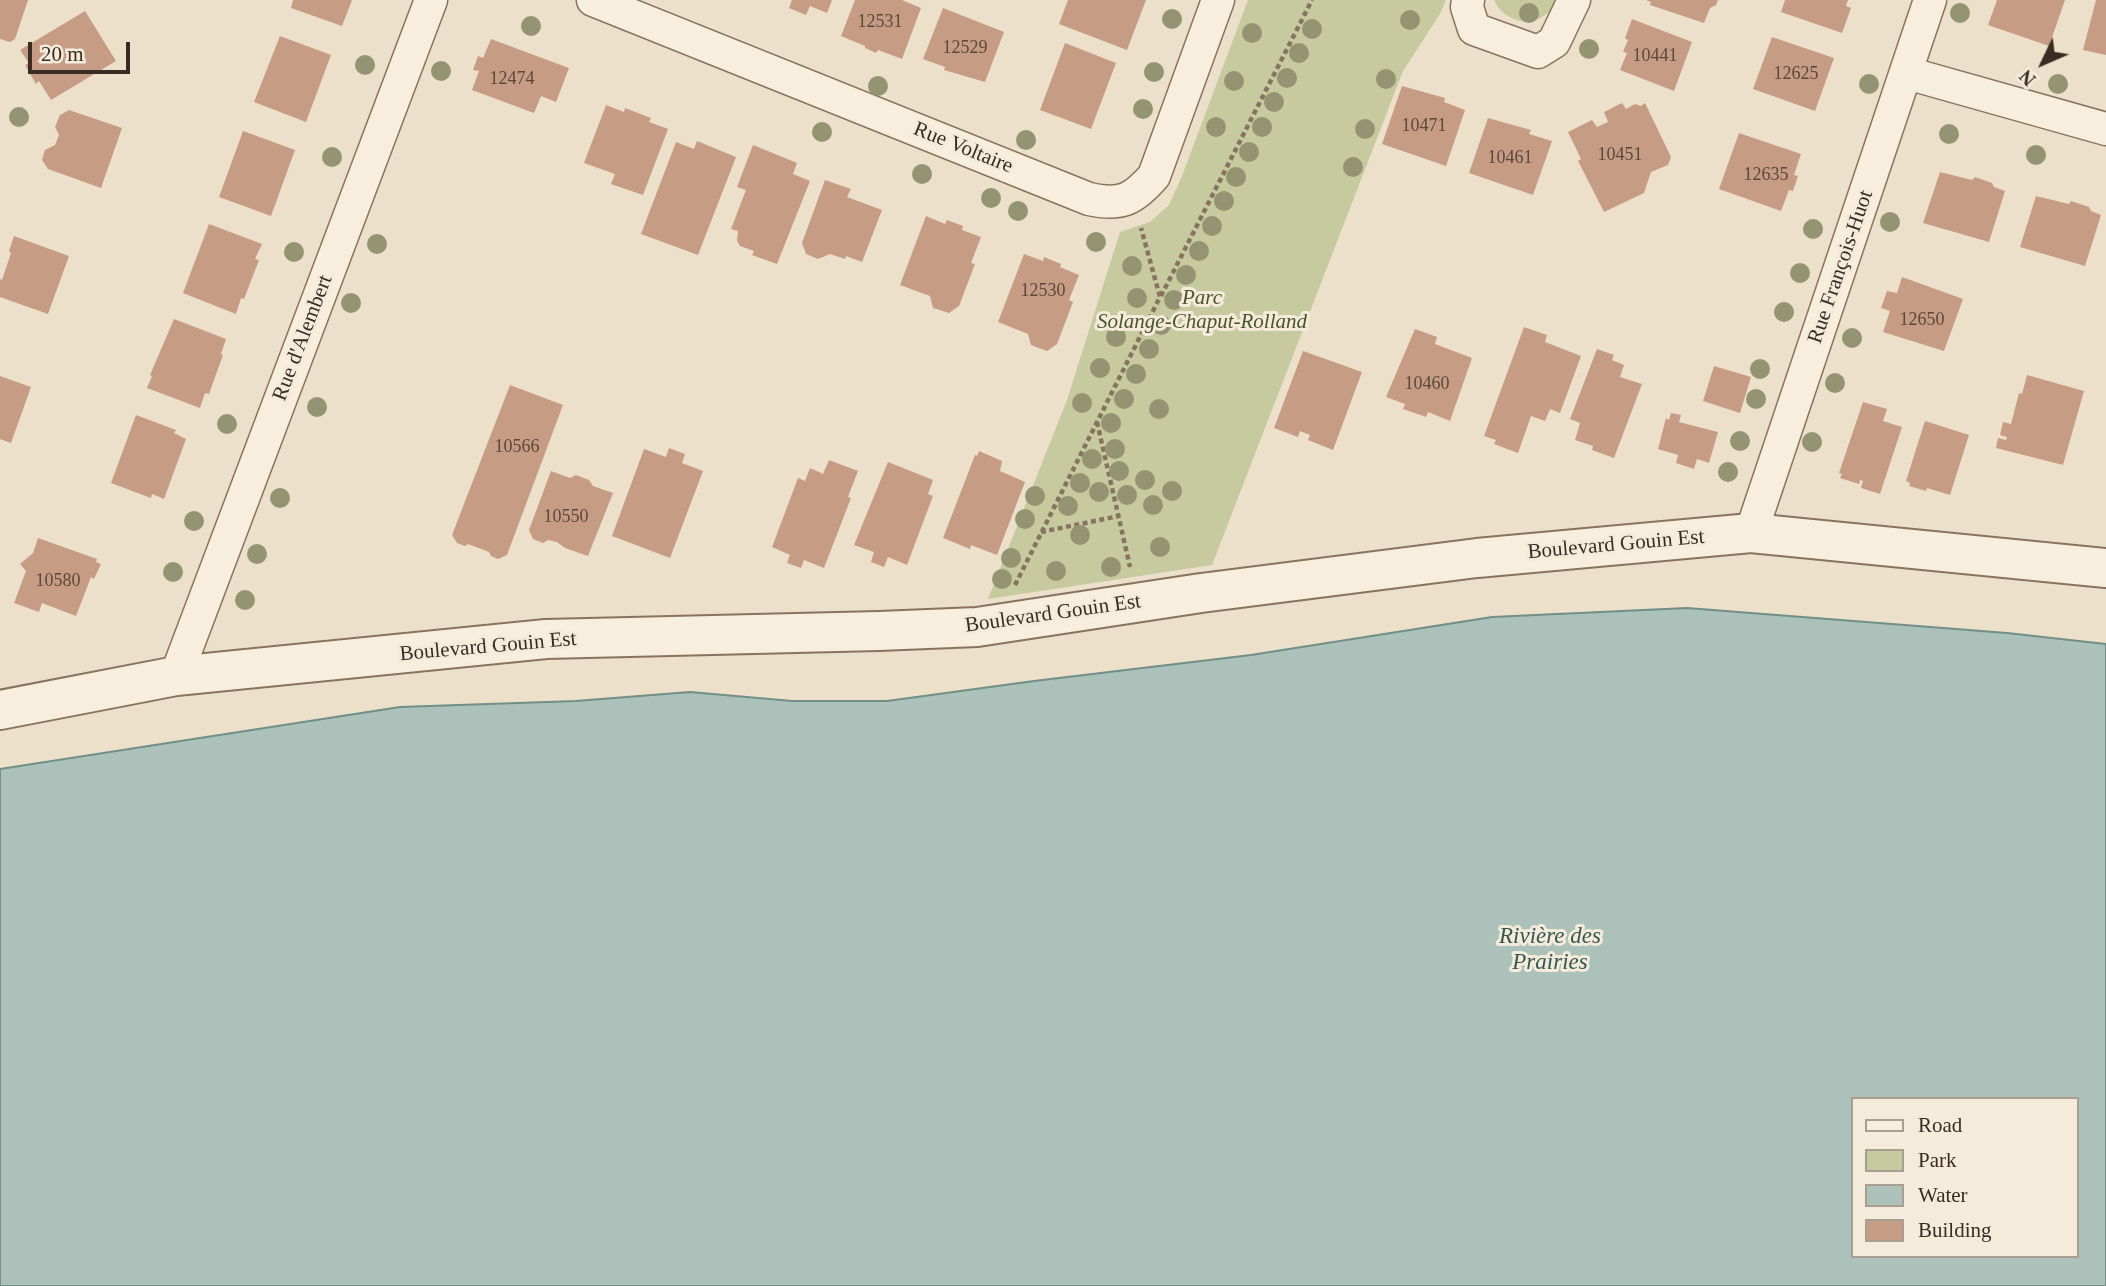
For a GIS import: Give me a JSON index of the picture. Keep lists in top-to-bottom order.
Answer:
{
  "streets": {
    "street": [
      "Rue Voltaire",
      "Rue François-Huot",
      "Rue d'Alembert",
      "Boulevard Gouin Est"
    ]
  },
  "crossings": [
    ["Rue François-Huot", "Boulevard Gouin Est"],
    ["Rue d'Alembert", "Boulevard Gouin Est"]
  ],
  "water": ["Rivière des Prairies"],
  "parks": ["Parc Solange-Chaput-Rolland"],
  "house_numbers": [
    "12531",
    "12529",
    "10441",
    "12625",
    "12474",
    "10471",
    "10451",
    "10461",
    "12635",
    "12530",
    "12650",
    "10460",
    "10566",
    "10550",
    "10580"
  ],
  "legend": [
    "Road",
    "Park",
    "Water",
    "Building"
  ],
  "scale_bar": "20 m",
  "north": "bottom left"
}
